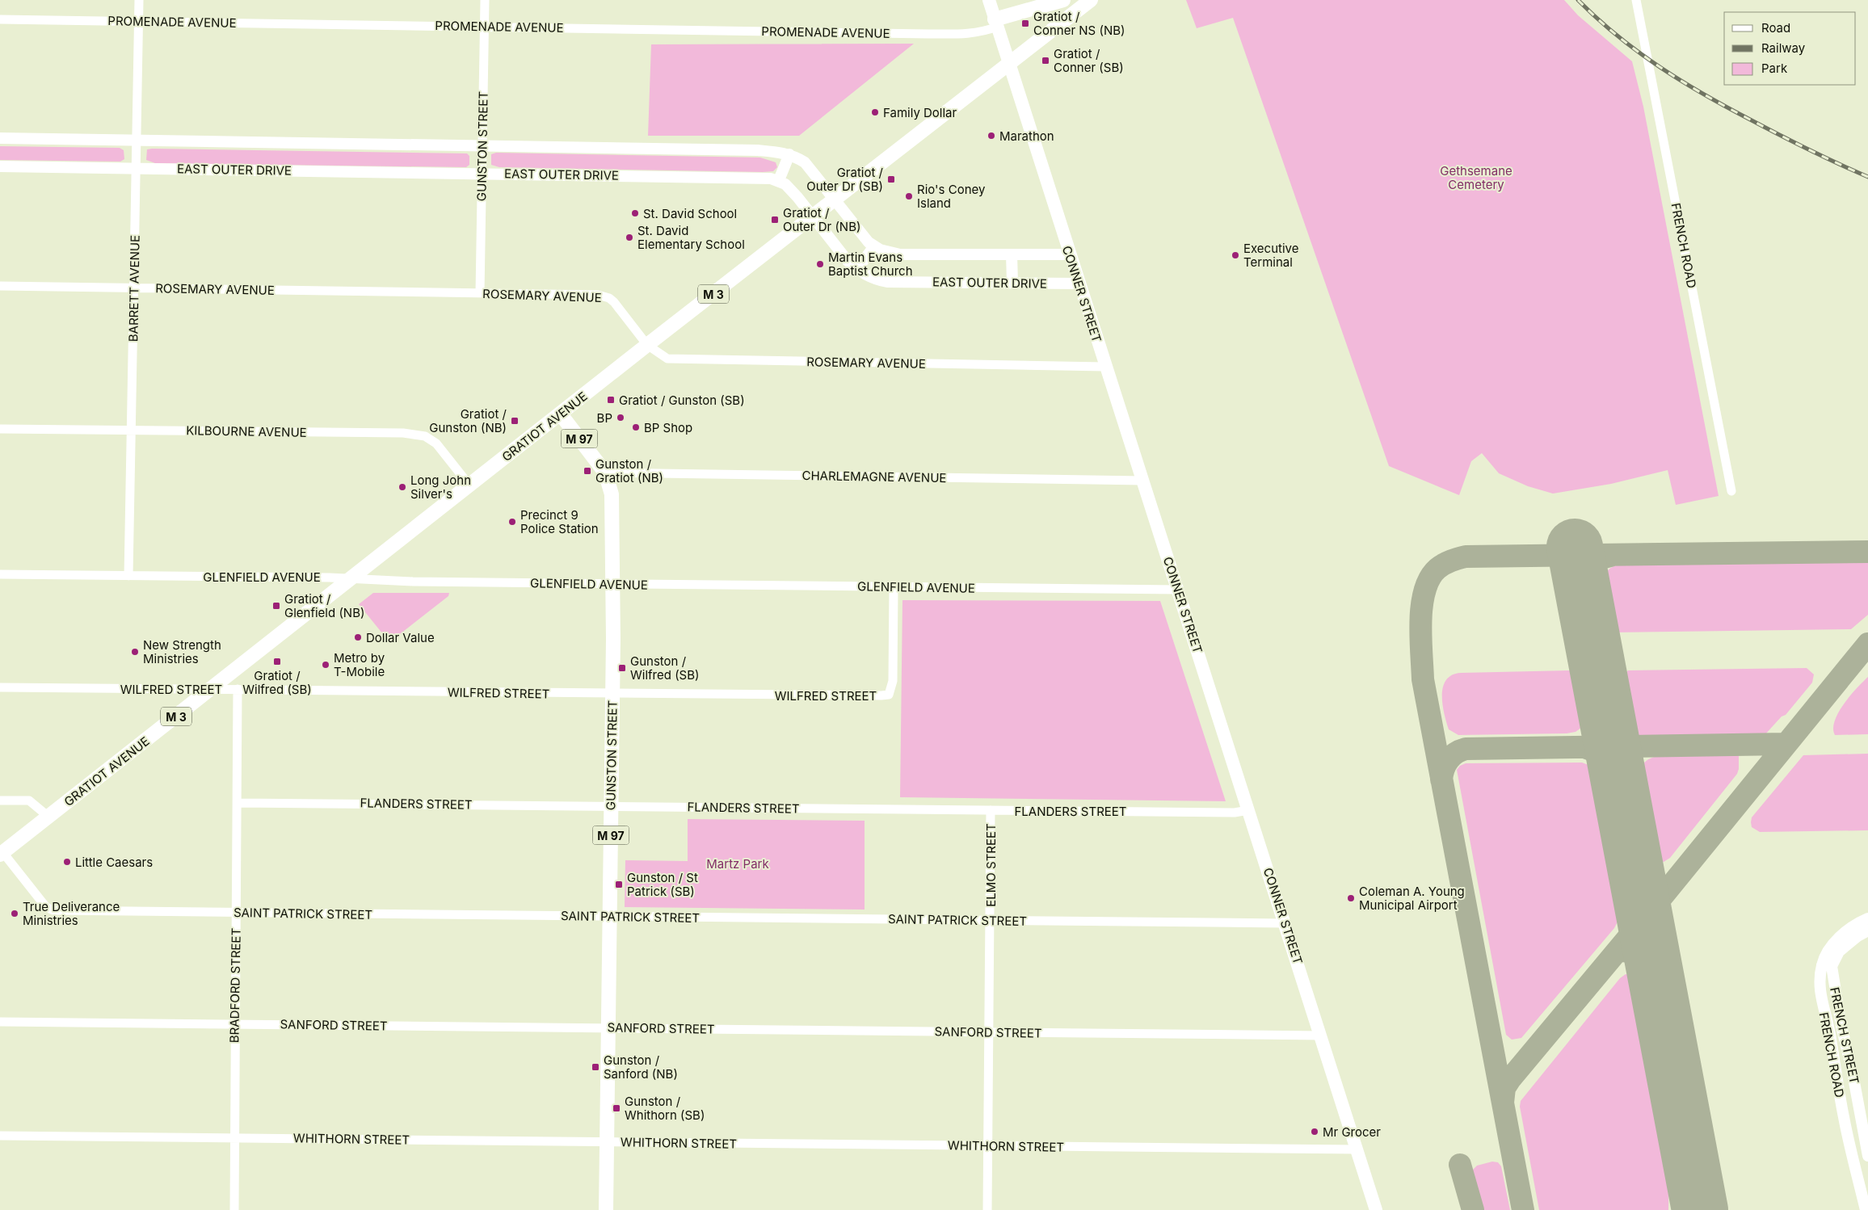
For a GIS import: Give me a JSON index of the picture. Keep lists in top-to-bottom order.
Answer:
{
  "streets": {
    "main road": [
      "GUNSTON STREET",
      "M 3",
      "CONNER STREET",
      "GRATIOT AVENUE",
      "M 97"
    ],
    "street": [
      "PROMENADE AVENUE",
      "EAST OUTER DRIVE",
      "FRENCH ROAD",
      "BARRETT AVENUE",
      "ROSEMARY AVENUE",
      "KILBOURNE AVENUE",
      "CHARLEMAGNE AVENUE",
      "GLENFIELD AVENUE",
      "WILFRED STREET",
      "FLANDERS STREET",
      "ELMO STREET",
      "SAINT PATRICK STREET",
      "BRADFORD STREET",
      "SANFORD STREET",
      "FRENCH STREET",
      "WHITHORN STREET"
    ]
  },
  "crossings": [
    ["PROMENADE AVENUE", "GUNSTON STREET"],
    ["PROMENADE AVENUE", "BARRETT AVENUE"],
    ["PROMENADE AVENUE", "CONNER STREET"],
    ["GUNSTON STREET", "EAST OUTER DRIVE"],
    ["GUNSTON STREET", "ROSEMARY AVENUE"],
    ["GUNSTON STREET", "GRATIOT AVENUE"],
    ["GUNSTON STREET", "CHARLEMAGNE AVENUE"],
    ["GUNSTON STREET", "GLENFIELD AVENUE"],
    ["GUNSTON STREET", "WILFRED STREET"],
    ["GUNSTON STREET", "FLANDERS STREET"],
    ["GUNSTON STREET", "SAINT PATRICK STREET"],
    ["GUNSTON STREET", "SANFORD STREET"],
    ["GUNSTON STREET", "WHITHORN STREET"],
    ["EAST OUTER DRIVE", "BARRETT AVENUE"],
    ["EAST OUTER DRIVE", "CONNER STREET"],
    ["EAST OUTER DRIVE", "GRATIOT AVENUE"],
    ["BARRETT AVENUE", "ROSEMARY AVENUE"],
    ["BARRETT AVENUE", "KILBOURNE AVENUE"],
    ["BARRETT AVENUE", "GLENFIELD AVENUE"],
    ["ROSEMARY AVENUE", "CONNER STREET"],
    ["ROSEMARY AVENUE", "GRATIOT AVENUE"],
    ["CONNER STREET", "GRATIOT AVENUE"],
    ["CONNER STREET", "CHARLEMAGNE AVENUE"],
    ["CONNER STREET", "GLENFIELD AVENUE"],
    ["CONNER STREET", "FLANDERS STREET"],
    ["CONNER STREET", "SAINT PATRICK STREET"],
    ["CONNER STREET", "SANFORD STREET"],
    ["CONNER STREET", "WHITHORN STREET"],
    ["GRATIOT AVENUE", "KILBOURNE AVENUE"],
    ["GRATIOT AVENUE", "GLENFIELD AVENUE"],
    ["GRATIOT AVENUE", "WILFRED STREET"],
    ["GRATIOT AVENUE", "SAINT PATRICK STREET"],
    ["GLENFIELD AVENUE", "WILFRED STREET"],
    ["WILFRED STREET", "BRADFORD STREET"],
    ["FLANDERS STREET", "ELMO STREET"],
    ["FLANDERS STREET", "BRADFORD STREET"],
    ["ELMO STREET", "SAINT PATRICK STREET"],
    ["ELMO STREET", "SANFORD STREET"],
    ["ELMO STREET", "WHITHORN STREET"],
    ["SAINT PATRICK STREET", "BRADFORD STREET"],
    ["BRADFORD STREET", "SANFORD STREET"],
    ["BRADFORD STREET", "WHITHORN STREET"]
  ],
  "parks": ["Gethsemane Cemetery", "Martz Park"],
  "places": {
    "transit": [
      "Gratiot / Conner NS (NB)",
      "Gratiot / Conner (SB)",
      "Gratiot / Outer Dr (SB)",
      "Gratiot / Outer Dr (NB)",
      "Gratiot / Gunston (SB)",
      "Gratiot / Gunston (NB)",
      "Gunston / Gratiot (NB)",
      "Gratiot / Glenfield (NB)",
      "Gratiot / Wilfred (SB)",
      "Gunston / Wilfred (SB)",
      "Gunston / St Patrick (SB)",
      "Gunston / Sanford (NB)",
      "Gunston / Whithorn (SB)"
    ],
    "other": [
      "Family Dollar",
      "Marathon",
      "Rio's Coney Island",
      "St. David School",
      "St. David Elementary School",
      "Executive Terminal",
      "Martin Evans Baptist Church",
      "BP",
      "BP Shop",
      "Long John Silver's",
      "Precinct 9 Police Station",
      "Dollar Value",
      "New Strength Ministries",
      "Metro by T-Mobile",
      "Little Caesars",
      "Coleman A. Young Municipal Airport",
      "True Deliverance Ministries",
      "Mr Grocer"
    ]
  },
  "legend": ["Road", "Railway", "Park"]
}
